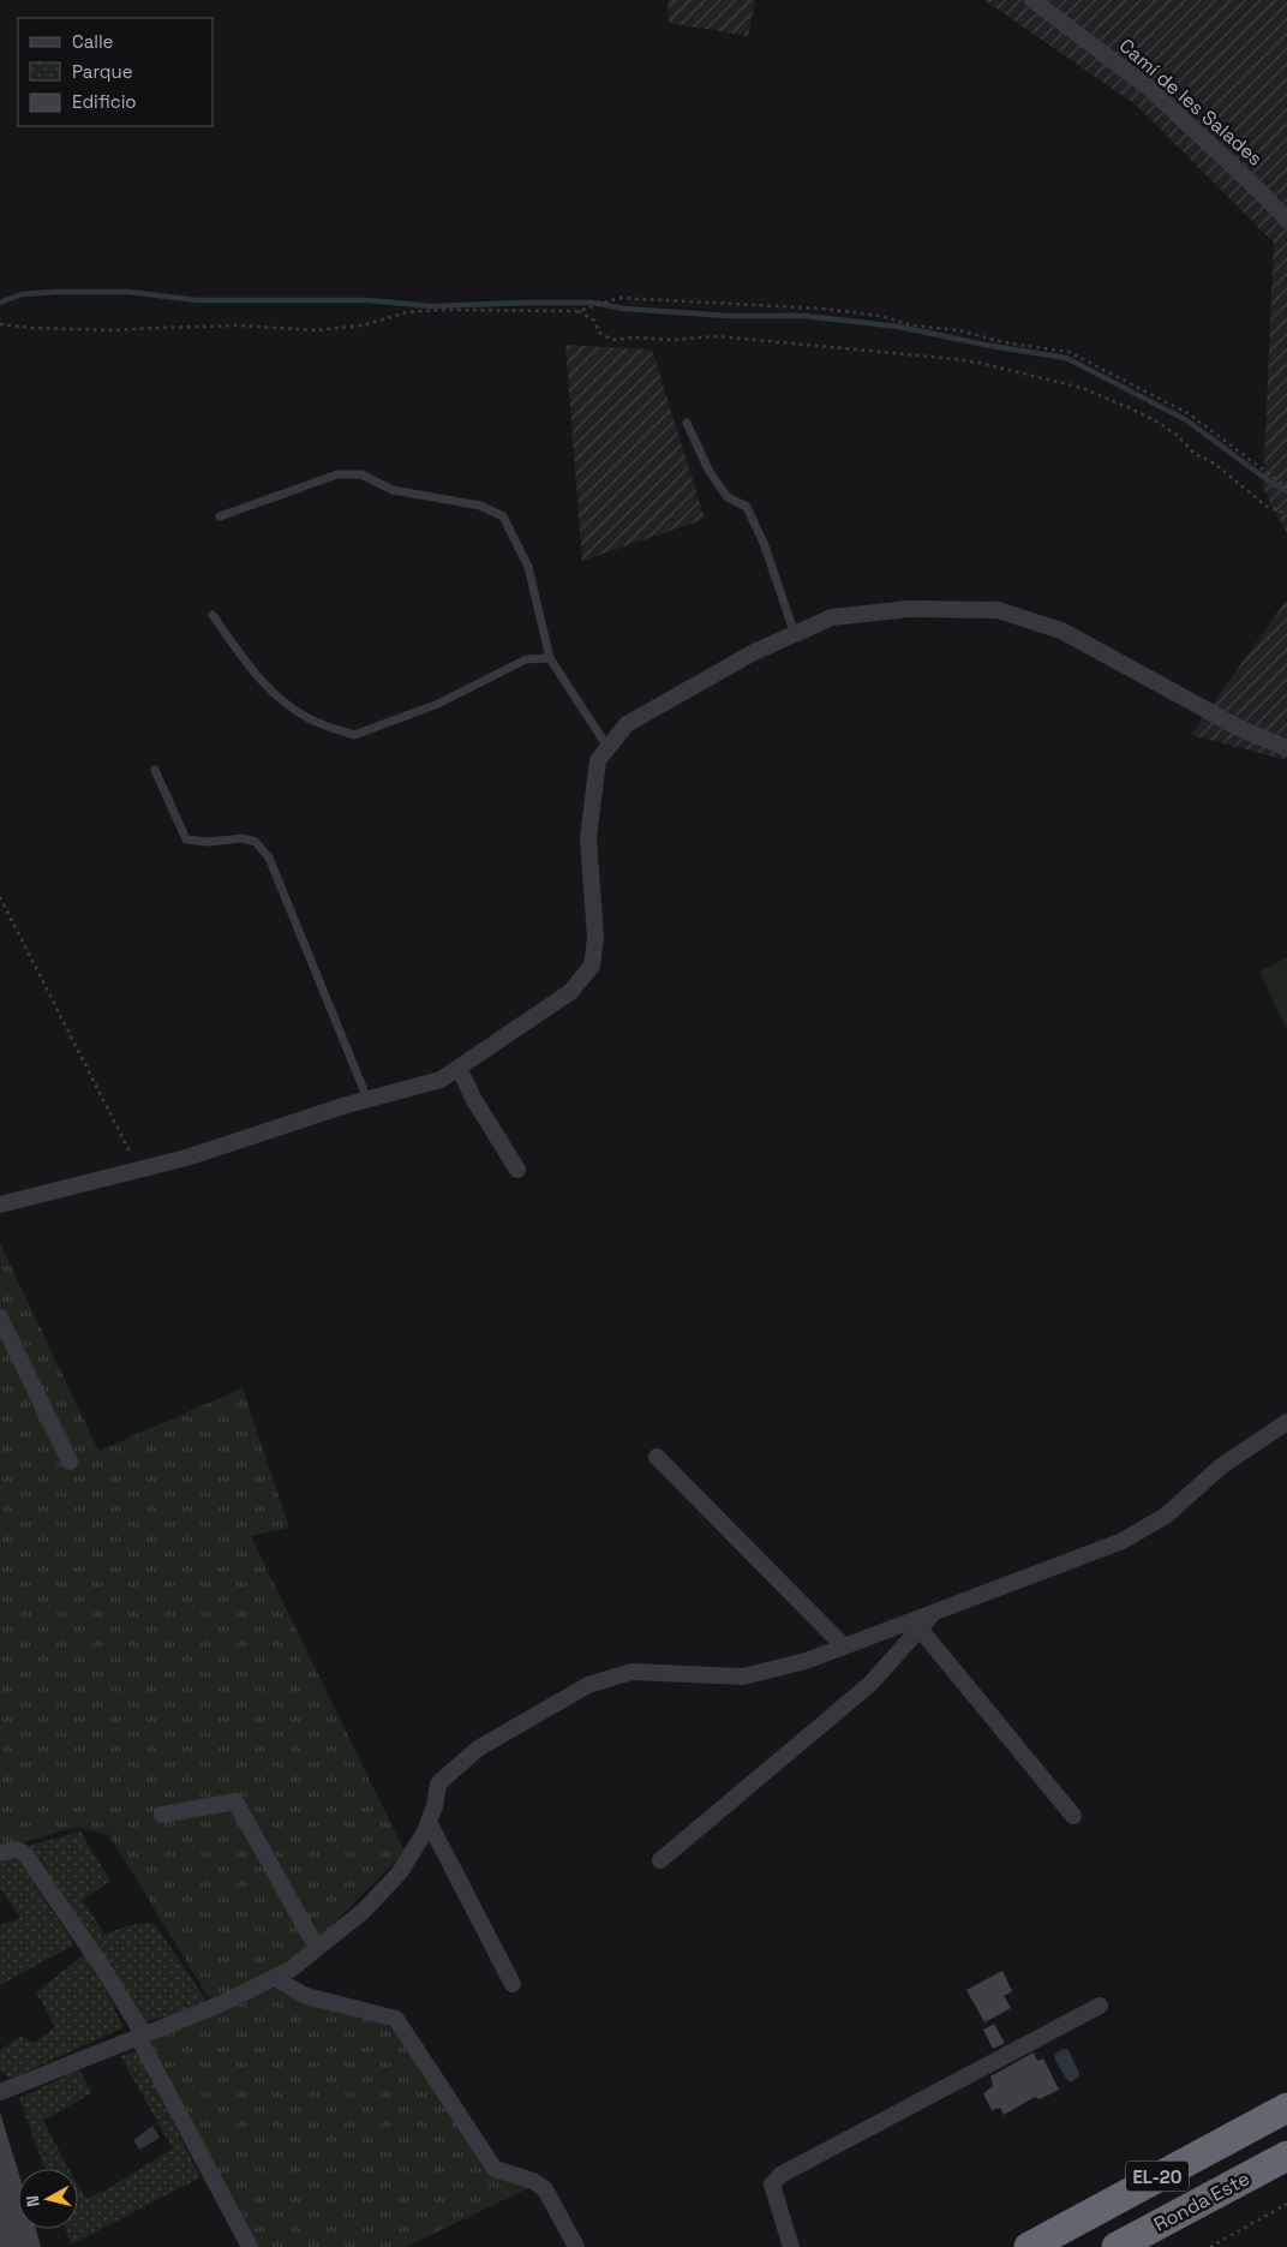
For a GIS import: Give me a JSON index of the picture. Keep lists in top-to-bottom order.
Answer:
{
  "streets": {
    "highway": ["EL-20", "Ronda Este"],
    "street": ["Camí de les Salades"]
  },
  "legend": ["Calle", "Parque", "Edificio"],
  "north": "left"
}
